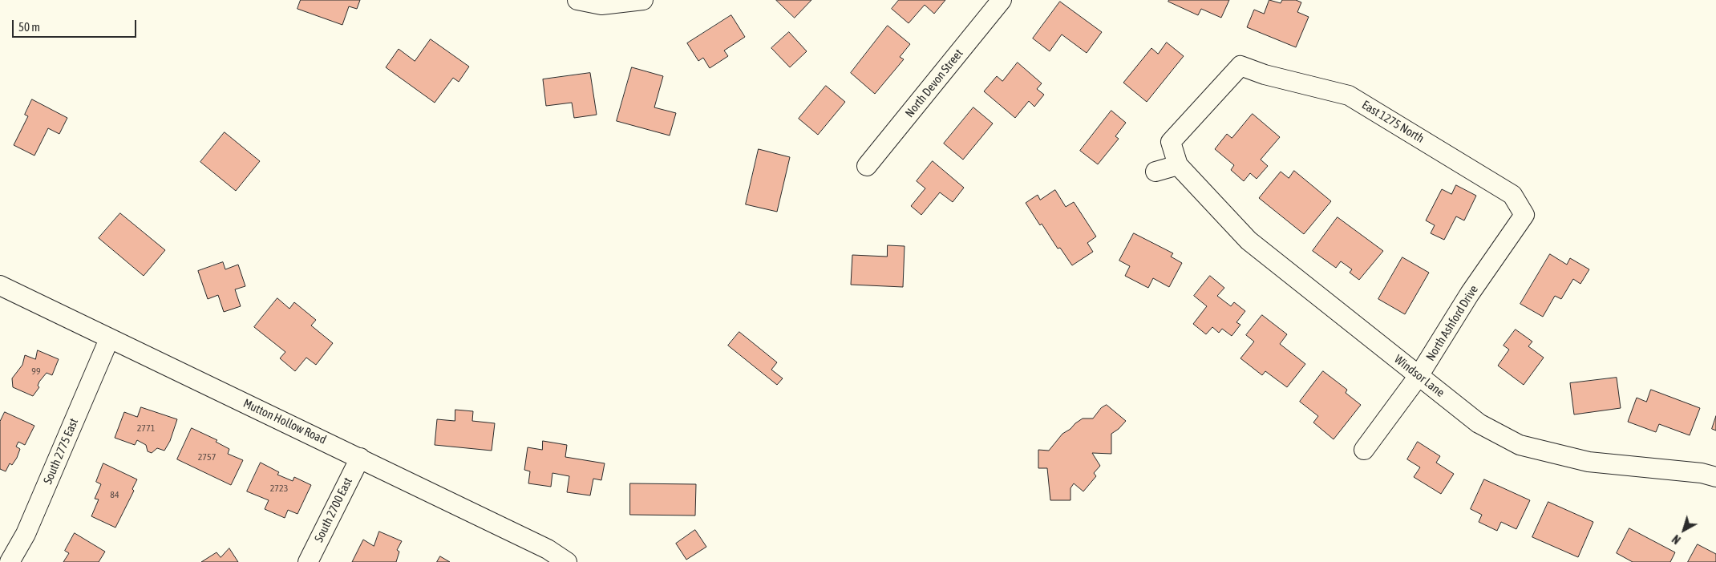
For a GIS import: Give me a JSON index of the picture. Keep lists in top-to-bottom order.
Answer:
{
  "streets": {
    "street": [
      "North Devon Street",
      "East 1275 North",
      "North Ashford Drive",
      "Windsor Lane",
      "Mutton Hollow Road",
      "South 2775 East",
      "South 2700 East"
    ]
  },
  "crossings": [
    ["East 1275 North", "North Ashford Drive"],
    ["East 1275 North", "Windsor Lane"],
    ["North Ashford Drive", "Windsor Lane"],
    ["Mutton Hollow Road", "South 2775 East"],
    ["Mutton Hollow Road", "South 2700 East"]
  ],
  "house_numbers": [
    "99",
    "2771",
    "2757",
    "2723",
    "84"
  ],
  "scale_bar": "50 m",
  "north": "bottom left"
}
